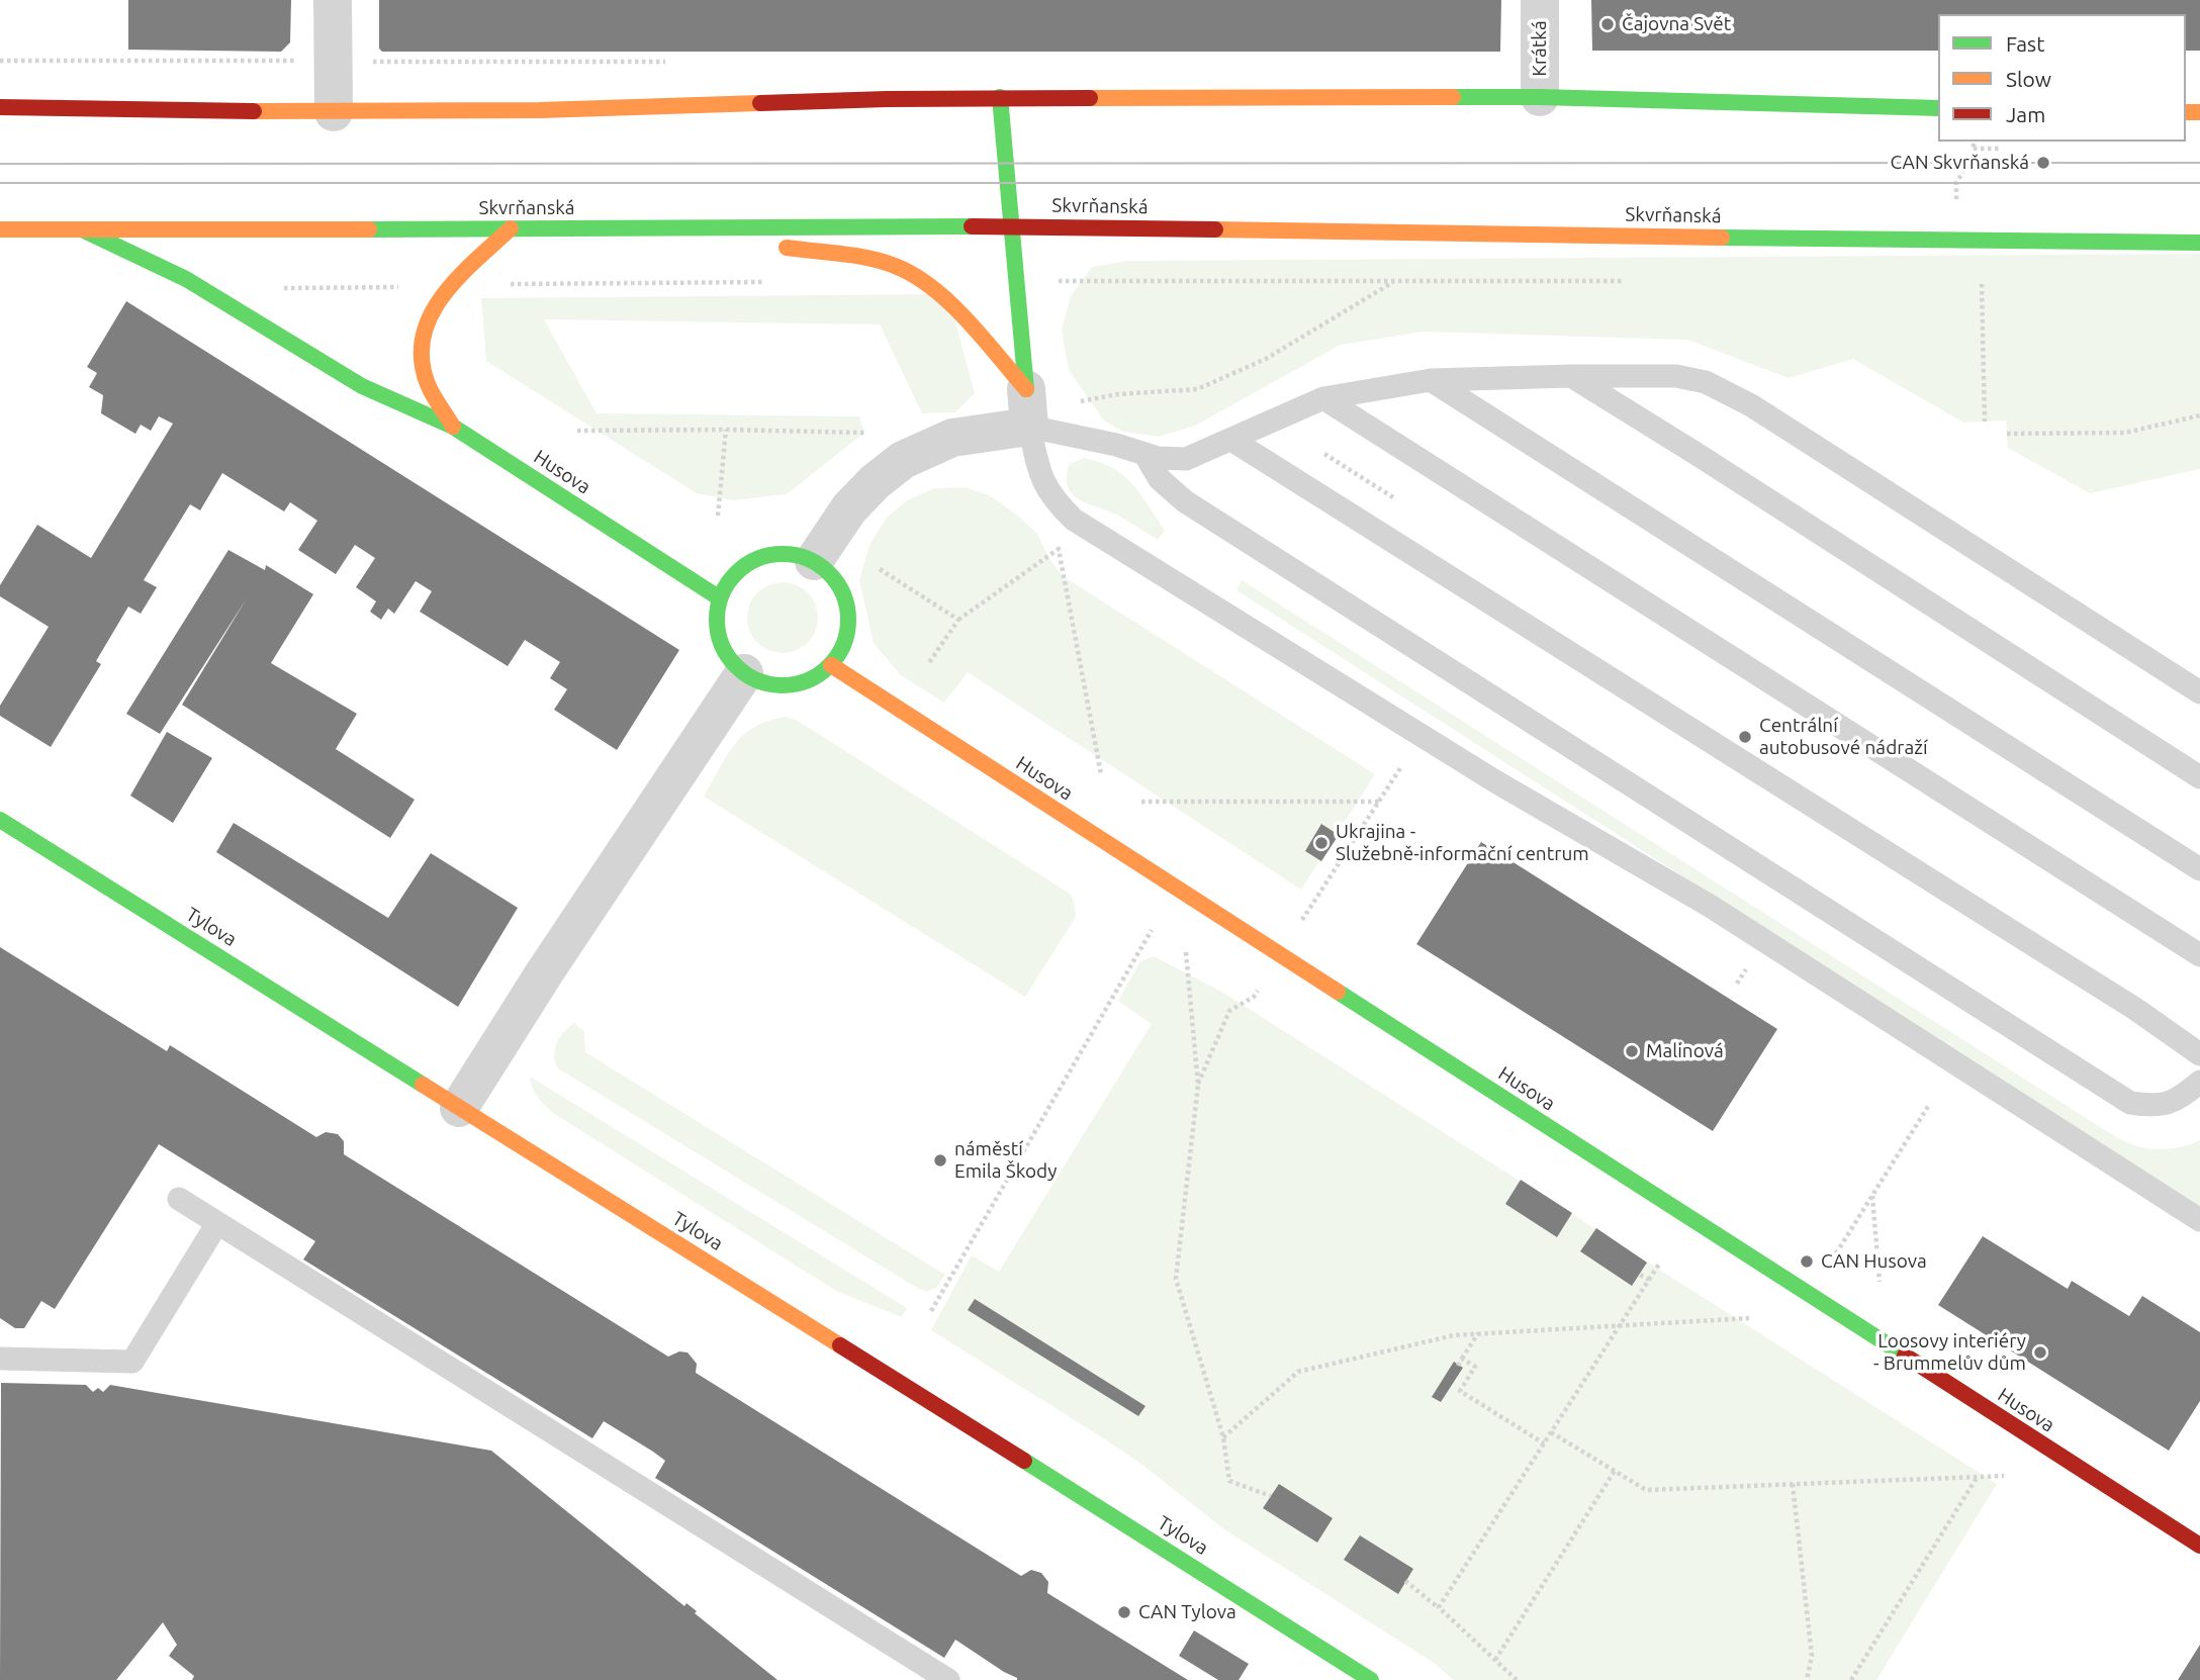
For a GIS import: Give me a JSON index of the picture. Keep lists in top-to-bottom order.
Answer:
{
  "streets": {
    "main road": ["Skvrňanská", "Husova", "Tylova"],
    "street": ["Krátká"]
  },
  "crossings": [
    ["Skvrňanská", "Husova"]
  ],
  "places": [
    "Čajovna Svět",
    "CAN Skvrňanská",
    "Centrální autobusové nádraží",
    "Ukrajina - Služebně-informační centrum",
    "Malinová",
    "náměstí Emila Škody",
    "CAN Husova",
    "Loosovy interiéry - Brummelův dům",
    "CAN Tylova"
  ],
  "legend": ["Fast", "Slow", "Jam"]
}
